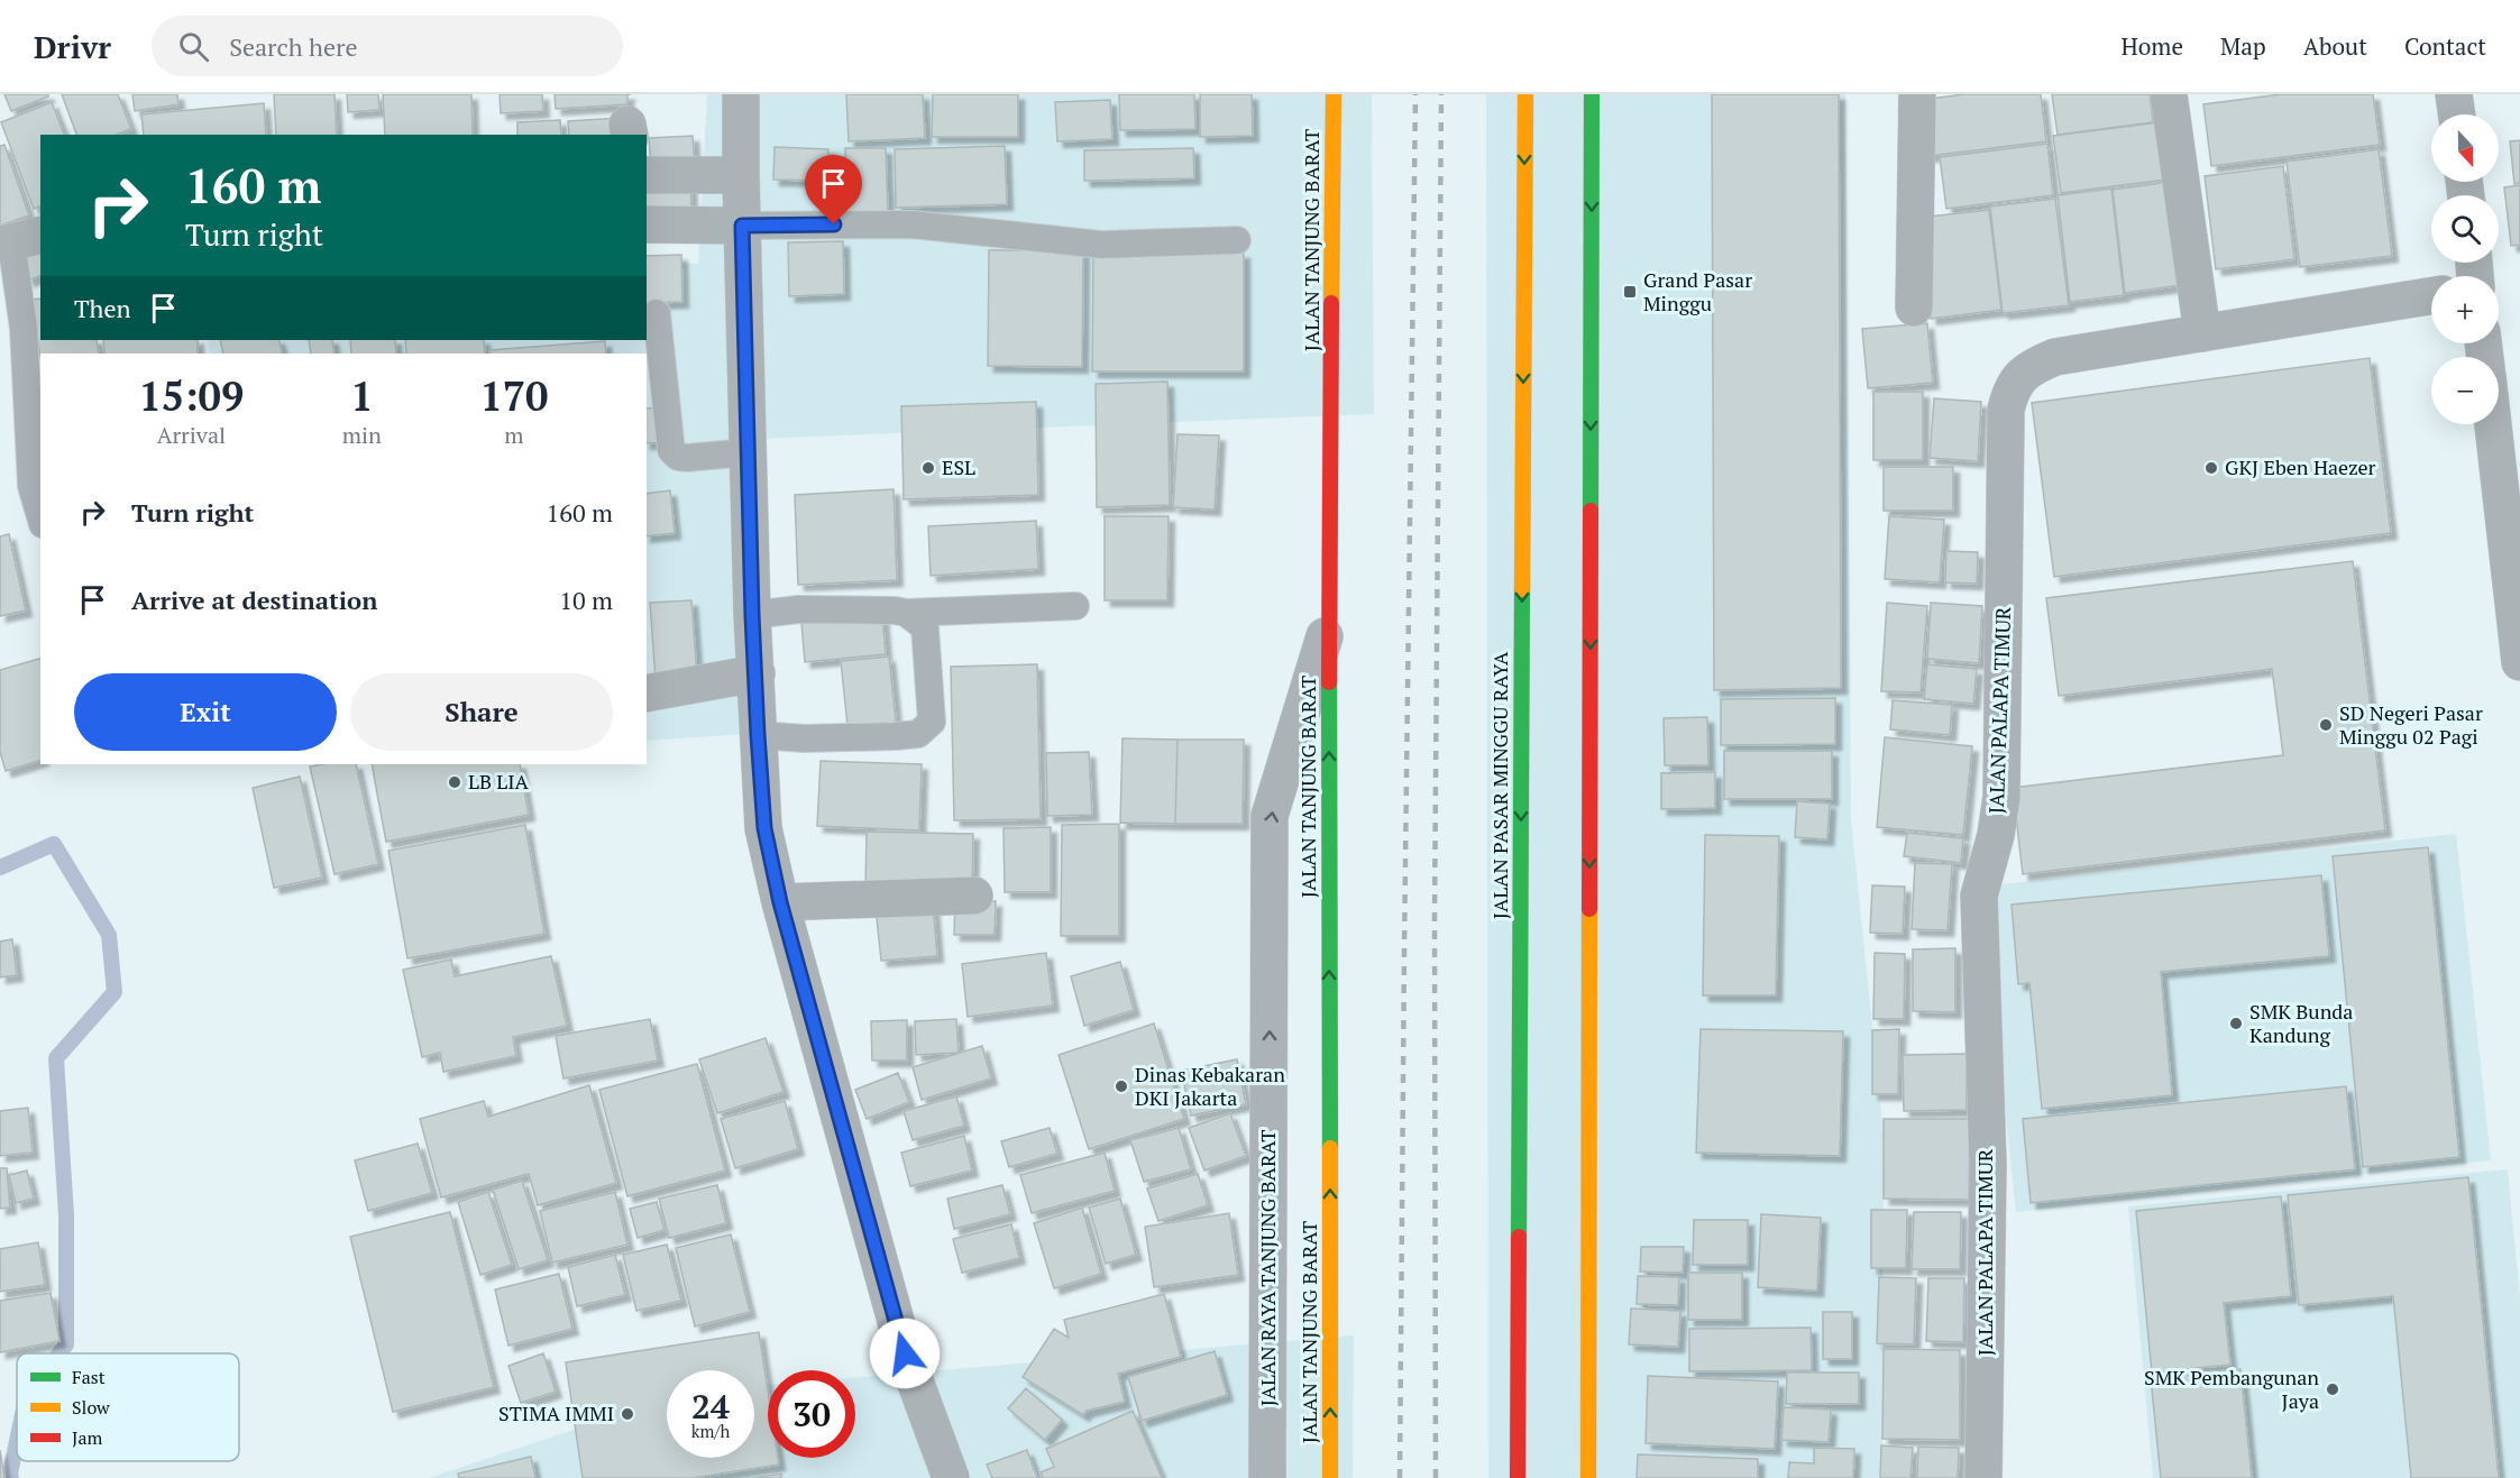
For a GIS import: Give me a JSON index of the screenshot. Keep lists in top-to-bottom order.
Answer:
{
  "streets": {
    "main road": ["JALAN TANJUNG BARAT", "JALAN PASAR MINGGU RAYA"],
    "street": ["JALAN PALAPA TIMUR", "JALAN RAYA TANJUNG BARAT"]
  },
  "crossings": [
    ["JALAN TANJUNG BARAT", "JALAN RAYA TANJUNG BARAT"]
  ],
  "one_way": ["JALAN TANJUNG BARAT", "JALAN RAYA TANJUNG BARAT"],
  "places": {
    "transit": ["Grand Pasar Minggu"],
    "other": [
      "ESL",
      "GKJ Eben Haezer",
      "SD Negeri Pasar Minggu 02 Pagi",
      "LB LIA",
      "SMK Bunda Kandung",
      "Dinas Kebakaran DKI Jakarta",
      "SMK Pembangunan Jaya",
      "STIMA IMMI"
    ]
  },
  "legend": ["Fast", "Slow", "Jam"],
  "north": "bottom",
  "page": {
    "header": "Drivr",
    "search": "Search here",
    "nav": [
      "Home",
      "Map",
      "About",
      "Contact"
    ],
    "map_buttons": ["+", "−"],
    "turn": ["160 m", "Turn right"],
    "then": "Then",
    "eta": [
      "15:09",
      "Arrival",
      "1",
      "min",
      "170",
      "m"
    ],
    "list": [
      {
        "name": "Turn right",
        "value": "160 m"
      },
      {
        "name": "Arrive at destination",
        "value": "10 m"
      }
    ],
    "buttons": ["Exit", "Share"],
    "speed": "24 km/h",
    "limit": "30"
  }
}
